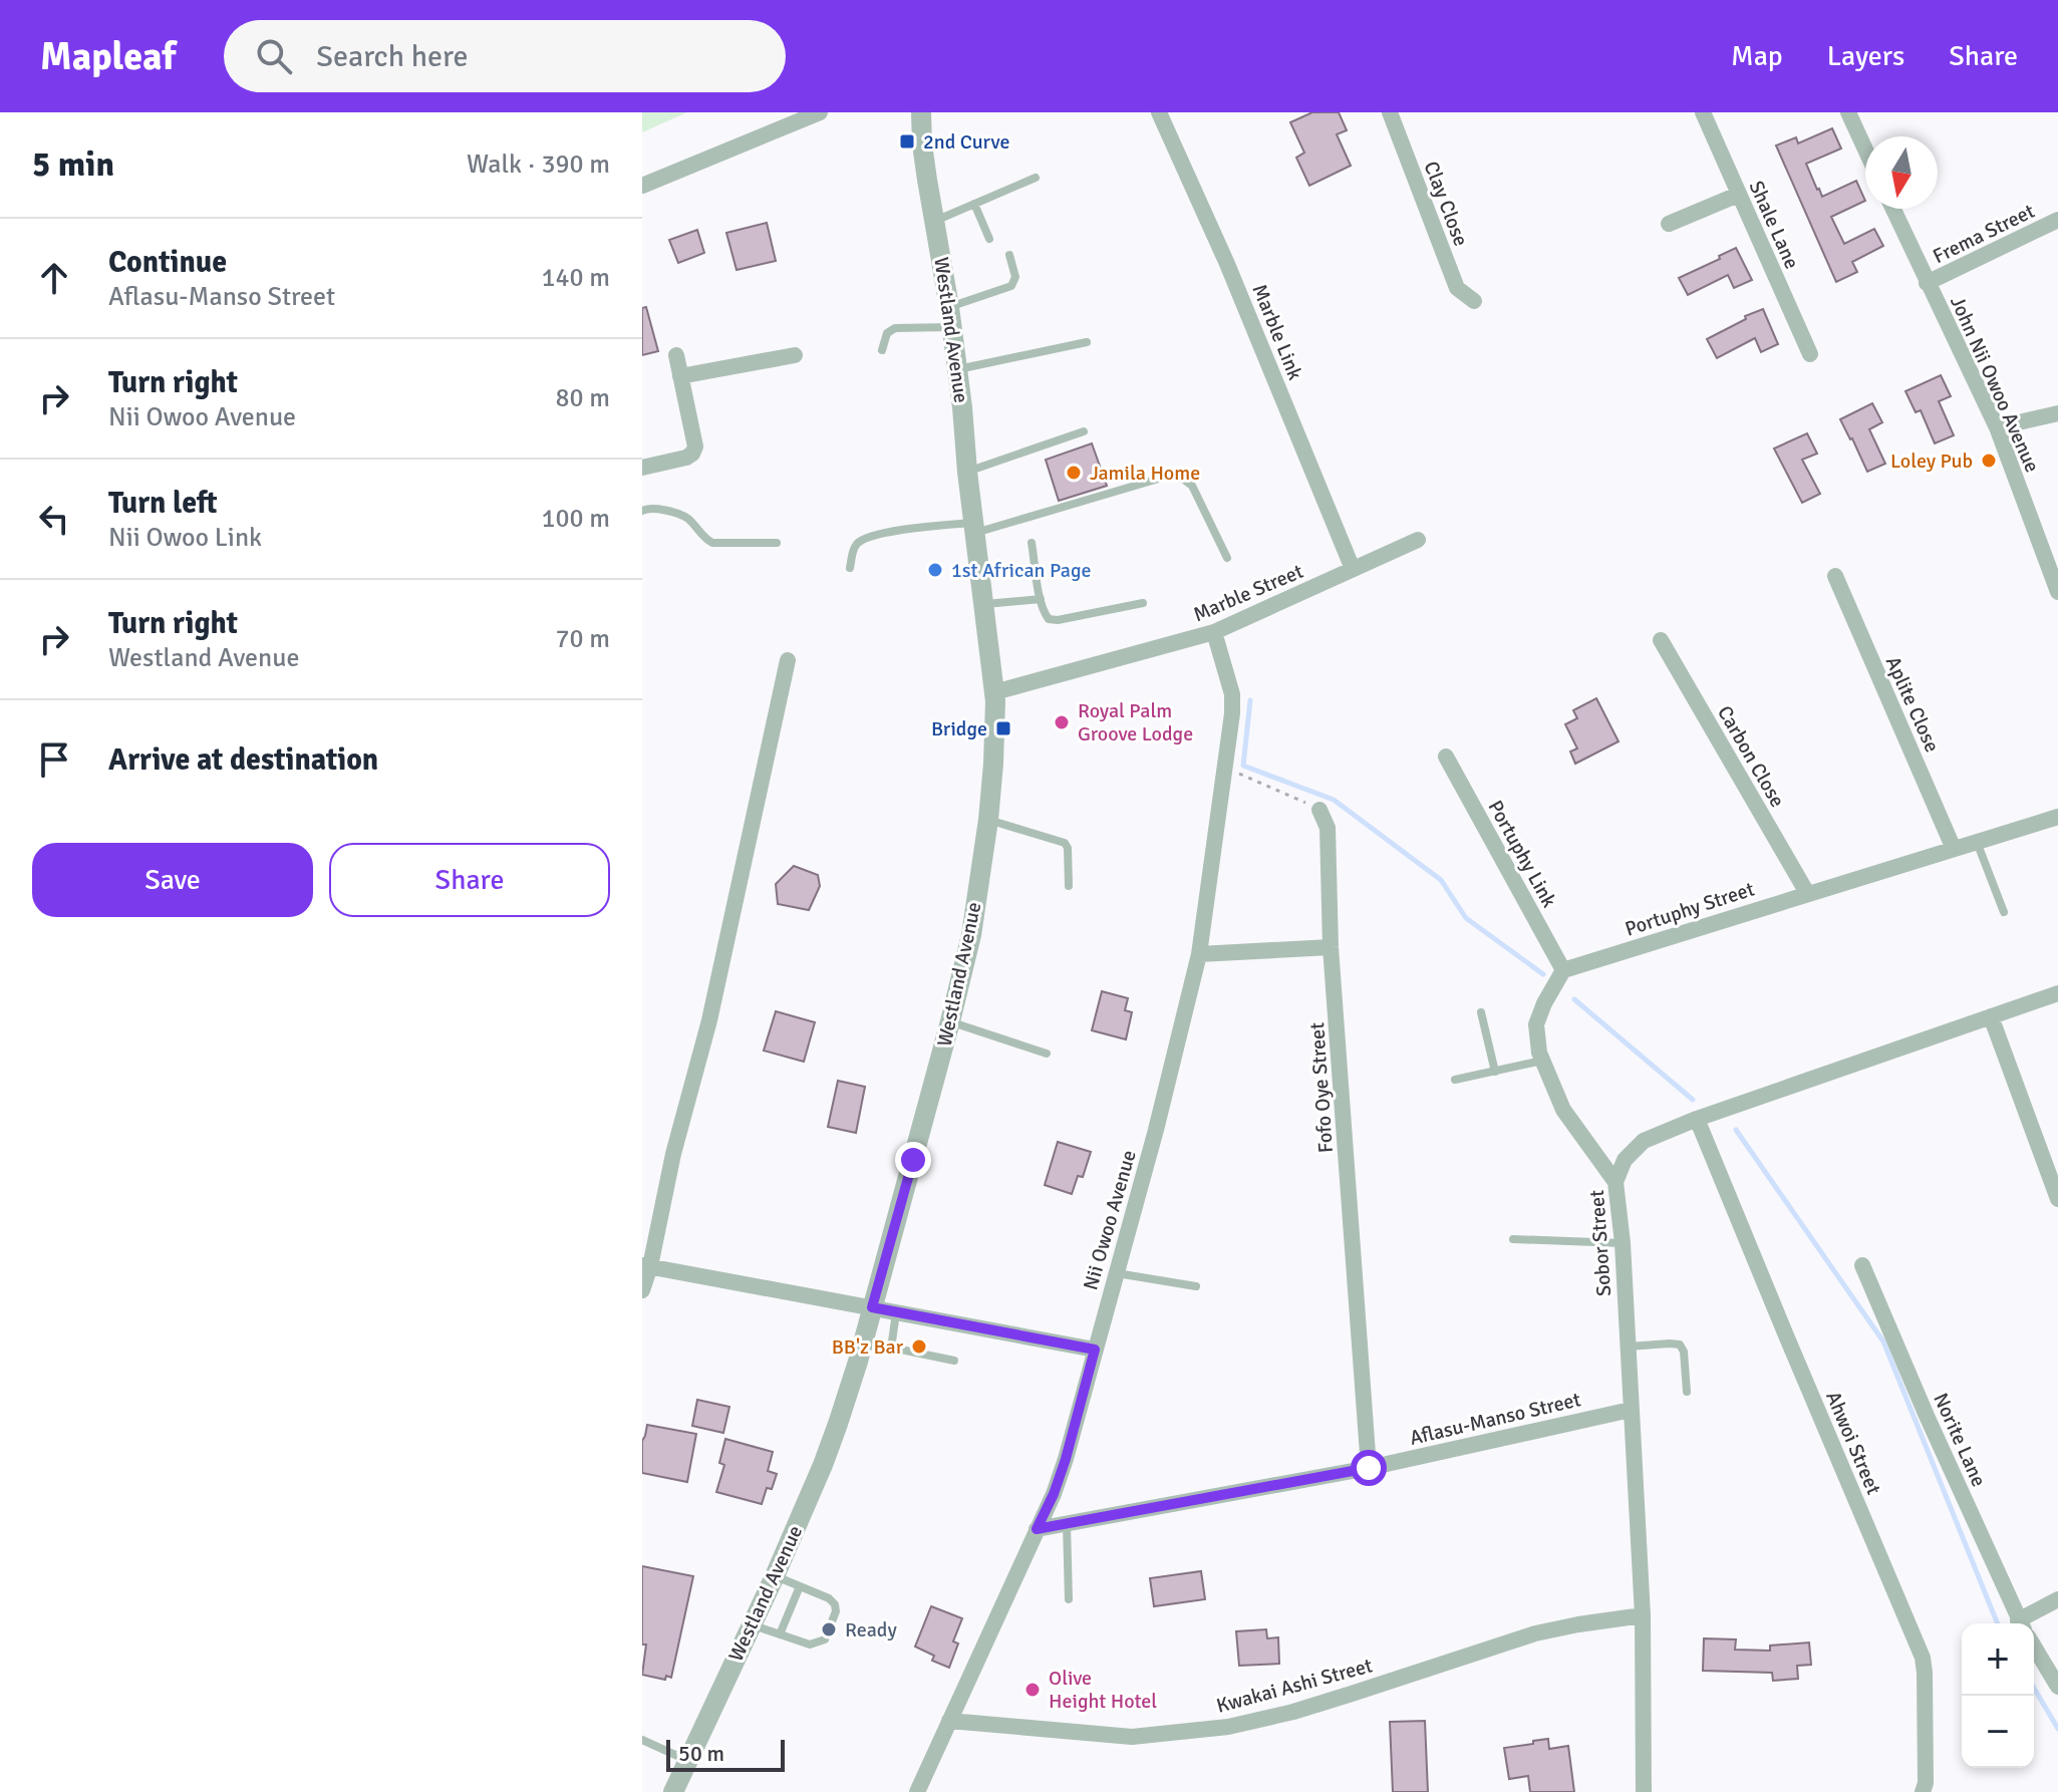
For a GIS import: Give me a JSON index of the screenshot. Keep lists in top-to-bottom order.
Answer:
{
  "streets": {
    "street": [
      "Clay Close",
      "Shale Lane",
      "Frema Street",
      "Westland Avenue",
      "Marble Link",
      "John Nii Owoo Avenue",
      "Marble Street",
      "Aplite Close",
      "Carbon Close",
      "Portuphy Link",
      "Portuphy Street",
      "Fofo Oye Street",
      "Nii Owoo Avenue",
      "Sobor Street",
      "Aflasu-Manso Street",
      "Norite Lane",
      "Ahwoi Street",
      "Kwakai Ashi Street"
    ]
  },
  "crossings": [
    ["Frema Street", "John Nii Owoo Avenue"],
    ["Westland Avenue", "Marble Street"],
    ["Marble Link", "Marble Street"],
    ["Marble Street", "Nii Owoo Avenue"],
    ["Aplite Close", "Portuphy Street"],
    ["Carbon Close", "Portuphy Street"],
    ["Portuphy Link", "Portuphy Street"],
    ["Fofo Oye Street", "Aflasu-Manso Street"],
    ["Nii Owoo Avenue", "Aflasu-Manso Street"],
    ["Nii Owoo Avenue", "Kwakai Ashi Street"],
    ["Sobor Street", "Aflasu-Manso Street"],
    ["Sobor Street", "Ahwoi Street"],
    ["Sobor Street", "Kwakai Ashi Street"]
  ],
  "places": {
    "transit": ["2nd Curve", "Bridge"],
    "other": [
      "Loley Pub",
      "Jamila Home",
      "1st African Page",
      "Royal Palm Groove Lodge",
      "BB'z Bar",
      "Ready",
      "Olive Height Hotel"
    ]
  },
  "scale_bar": "50 m",
  "north": "bottom",
  "page": {
    "header": "Mapleaf",
    "search": "Search here",
    "nav": ["Map", "Layers", "Share"],
    "heading": ["5 min", "Walk · 390 m"],
    "list": [
      ["Continue", "Aflasu-Manso Street", "140 m"],
      ["Turn right", "Nii Owoo Avenue", "80 m"],
      ["Turn left", "Nii Owoo Link", "100 m"],
      ["Turn right", "Westland Avenue", "70 m"],
      "Arrive at destination"
    ],
    "buttons": ["Save", "Share"],
    "map_buttons": ["+", "−"],
    "scale": "50 m"
  }
}
